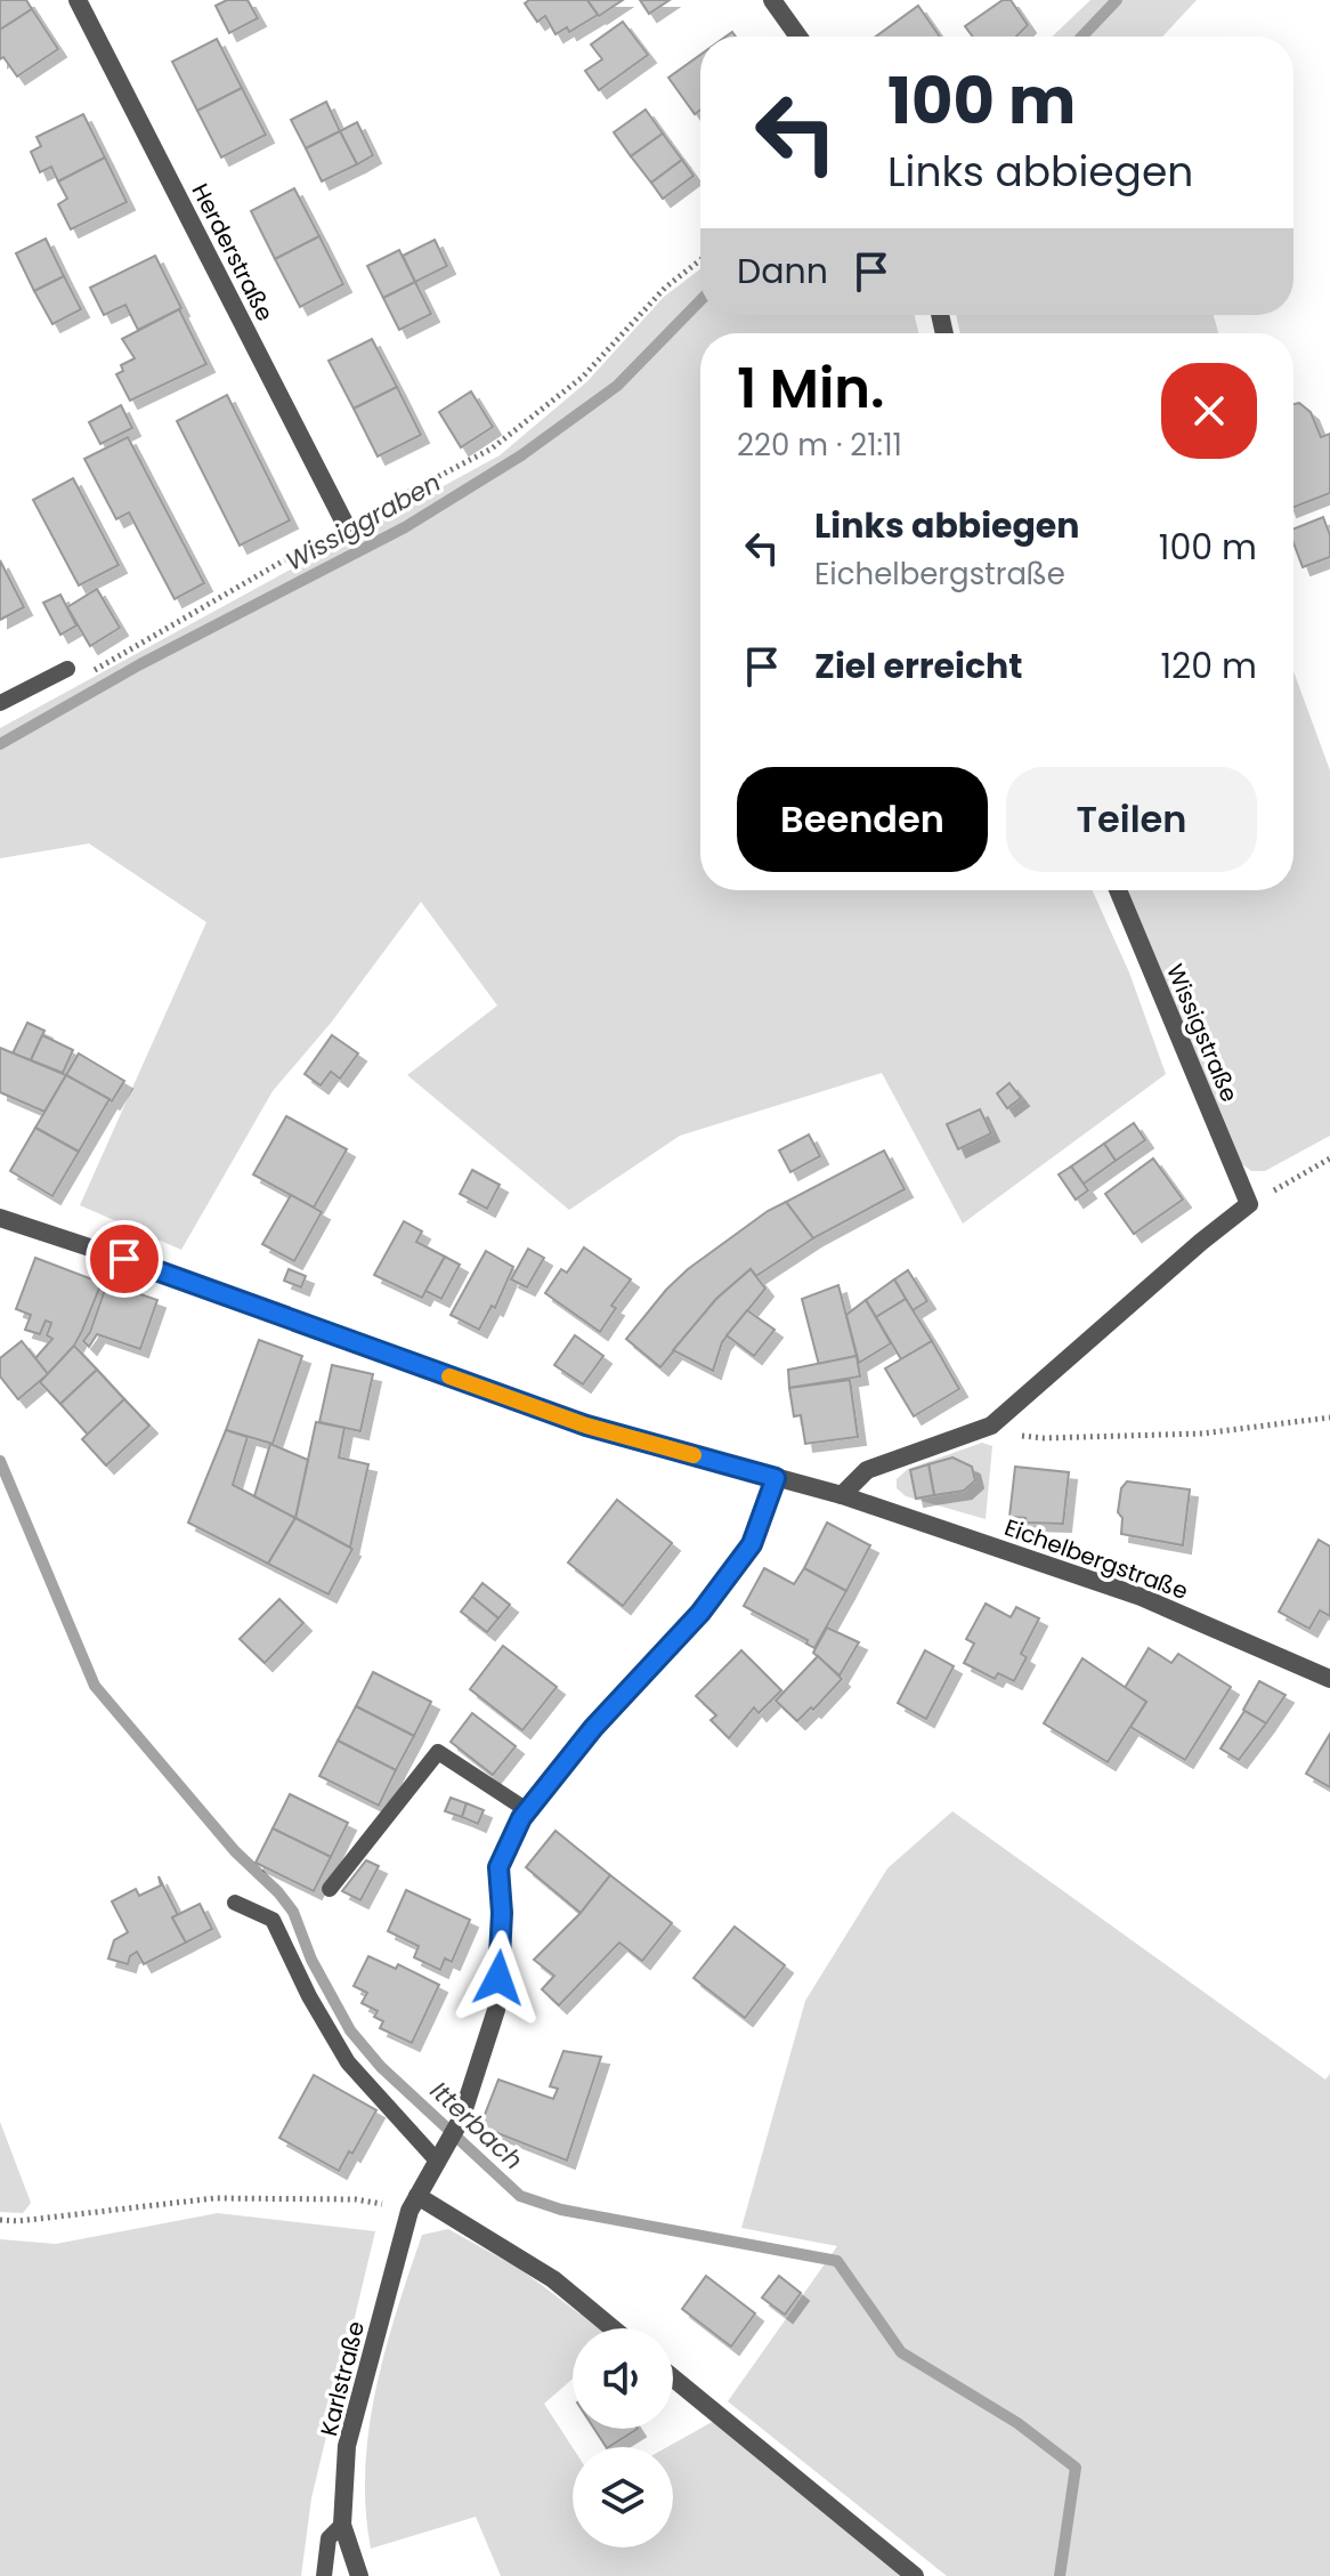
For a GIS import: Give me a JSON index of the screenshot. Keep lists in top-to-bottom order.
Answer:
{
  "streets": {
    "street": [
      "Herderstraße",
      "Wissigstraße",
      "Eichelbergstraße",
      "Karlstraße"
    ]
  },
  "crossings": [
    ["Eichelbergstraße", "Karlstraße"]
  ],
  "water": ["Wissiggraben", "Itterbach"],
  "page": {
    "turn": ["100 m", "Links abbiegen"],
    "then": "Dann",
    "heading": ["1 Min.", "220 m · 21:11"],
    "list": [
      {
        "name": "Links abbiegen",
        "note": "Eichelbergstraße",
        "value": "100 m"
      },
      {
        "name": "Ziel erreicht",
        "value": "120 m"
      }
    ],
    "buttons": ["Beenden", "Teilen"]
  }
}
